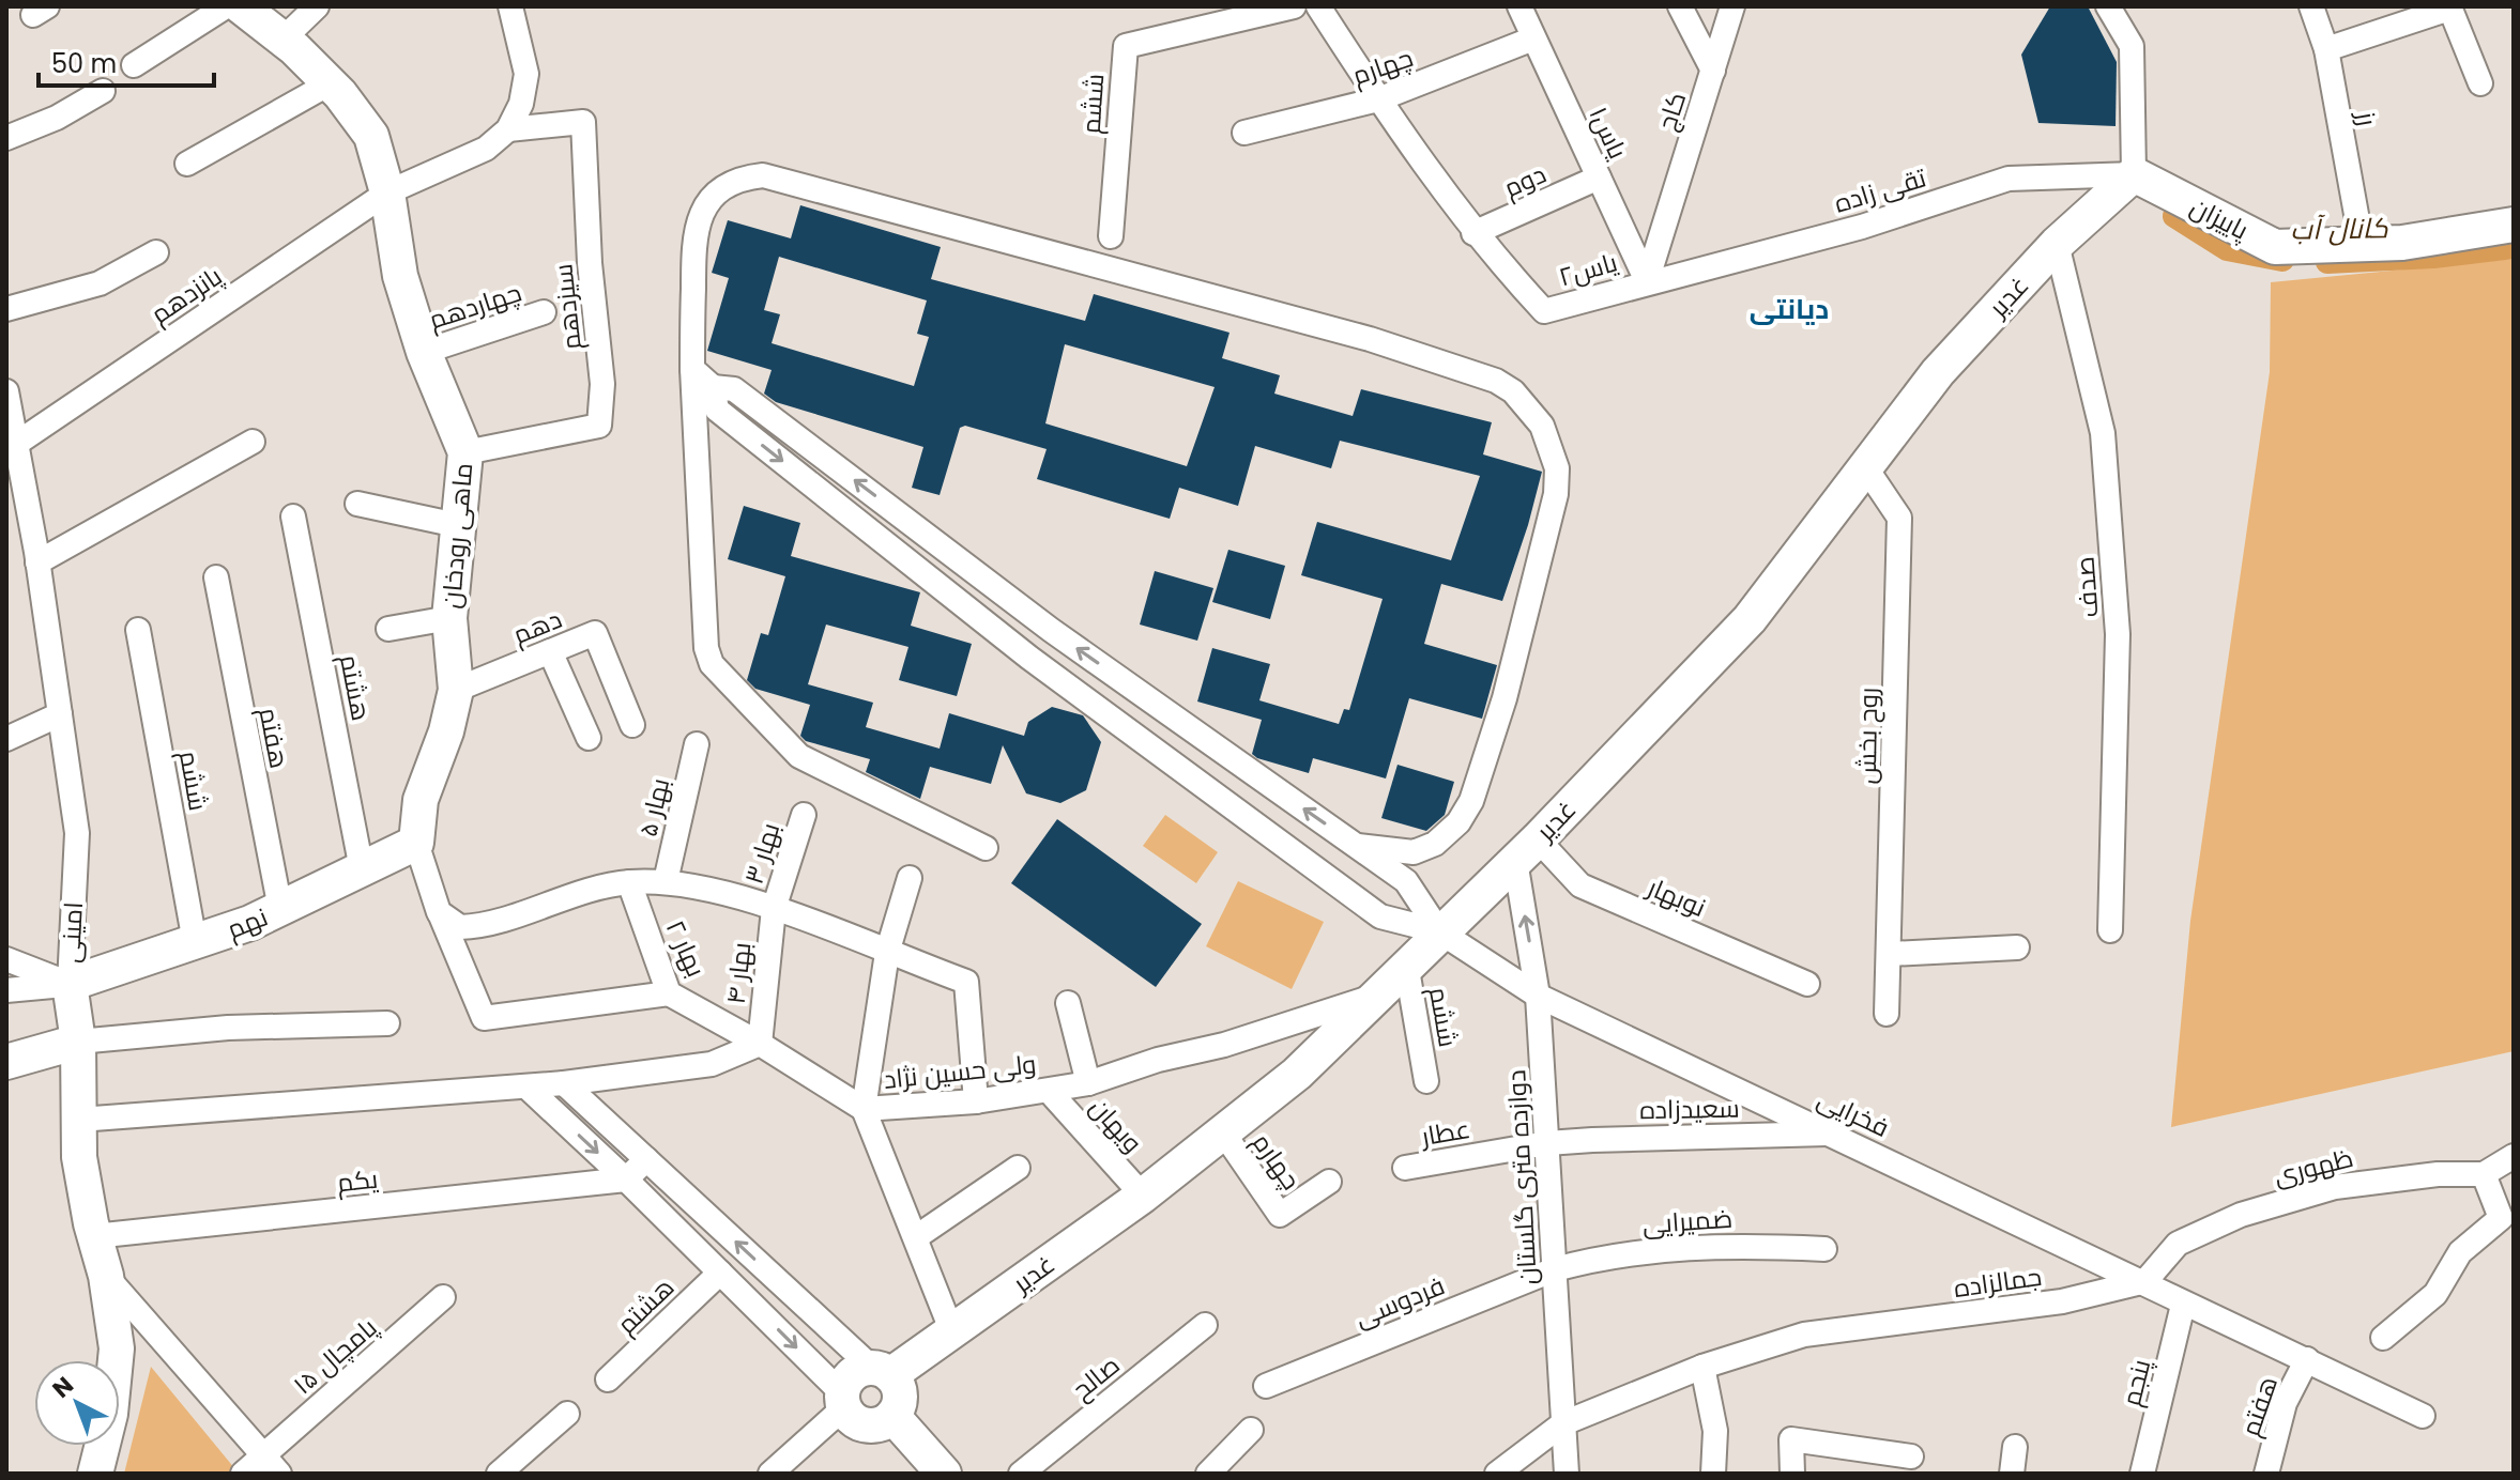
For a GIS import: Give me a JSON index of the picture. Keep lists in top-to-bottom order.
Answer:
{
  "streets": {
    "main road": [
      "پاییزان",
      "غدیر",
      "ماهی رودخان",
      "نهم",
      "امینی"
    ],
    "street": [
      "چهارم",
      "ششم",
      "کاج",
      "رز",
      "یاس۱",
      "دوم",
      "تقی زاده",
      "یاس۲",
      "پانزدهم",
      "چهاردهم",
      "سیزدهم",
      "صدف",
      "دهم",
      "هشتم",
      "روح بخش",
      "هفتم",
      "بهار ۵",
      "بهار ۳",
      "نوبهار",
      "بهار ۲",
      "بهار ۴",
      "ولی حسین نژاد",
      "سعیدزاده",
      "فخرایی",
      "ویهان",
      "عطار",
      "ظهوری",
      "دوازده متری گلستان",
      "یکم",
      "ضمیرایی",
      "جمالزاده",
      "فردوسی",
      "پامچال ۱۵",
      "صالح",
      "پنجم"
    ]
  },
  "crossings": [
    ["چهارم", "یاس۱"],
    ["چهارم", "غدیر"],
    ["ششم", "غدیر"],
    ["ششم", "نهم"],
    ["کاج", "یاس۱"],
    ["کاج", "تقی زاده"],
    ["کاج", "یاس۲"],
    ["رز", "پاییزان"],
    ["یاس۱", "دوم"],
    ["یاس۱", "تقی زاده"],
    ["یاس۱", "یاس۲"],
    ["دوم", "یاس۲"],
    ["تقی زاده", "پاییزان"],
    ["تقی زاده", "یاس۲"],
    ["تقی زاده", "غدیر"],
    ["پاییزان", "غدیر"],
    ["پانزدهم", "سیزدهم"],
    ["پانزدهم", "ماهی رودخان"],
    ["پانزدهم", "امینی"],
    ["غدیر", "صدف"],
    ["غدیر", "روح بخش"],
    ["غدیر", "نوبهار"],
    ["غدیر", "ولی حسین نژاد"],
    ["غدیر", "ویهان"],
    ["غدیر", "دوازده متری گلستان"],
    ["چهاردهم", "ماهی رودخان"],
    ["سیزدهم", "ماهی رودخان"],
    ["ماهی رودخان", "دهم"],
    ["ماهی رودخان", "نهم"],
    ["ماهی رودخان", "بهار ۲"],
    ["هشتم", "نهم"],
    ["هفتم", "نهم"],
    ["بهار ۳", "بهار ۴"],
    ["نوبهار", "دوازده متری گلستان"],
    ["نهم", "امینی"],
    ["امینی", "یکم"],
    ["بهار ۲", "بهار ۴"],
    ["بهار ۲", "ولی حسین نژاد"],
    ["بهار ۴", "ولی حسین نژاد"],
    ["ولی حسین نژاد", "ویهان"],
    ["سعیدزاده", "فخرایی"],
    ["سعیدزاده", "عطار"],
    ["سعیدزاده", "دوازده متری گلستان"],
    ["فخرایی", "ظهوری"],
    ["فخرایی", "دوازده متری گلستان"],
    ["فخرایی", "جمالزاده"],
    ["عطار", "دوازده متری گلستان"],
    ["ظهوری", "جمالزاده"],
    ["دوازده متری گلستان", "ضمیرایی"],
    ["دوازده متری گلستان", "جمالزاده"],
    ["دوازده متری گلستان", "فردوسی"],
    ["ضمیرایی", "فردوسی"]
  ],
  "districts": ["دیانتی"],
  "water": ["کانال آب"],
  "scale_bar": "50 m",
  "north": "top left"
}
